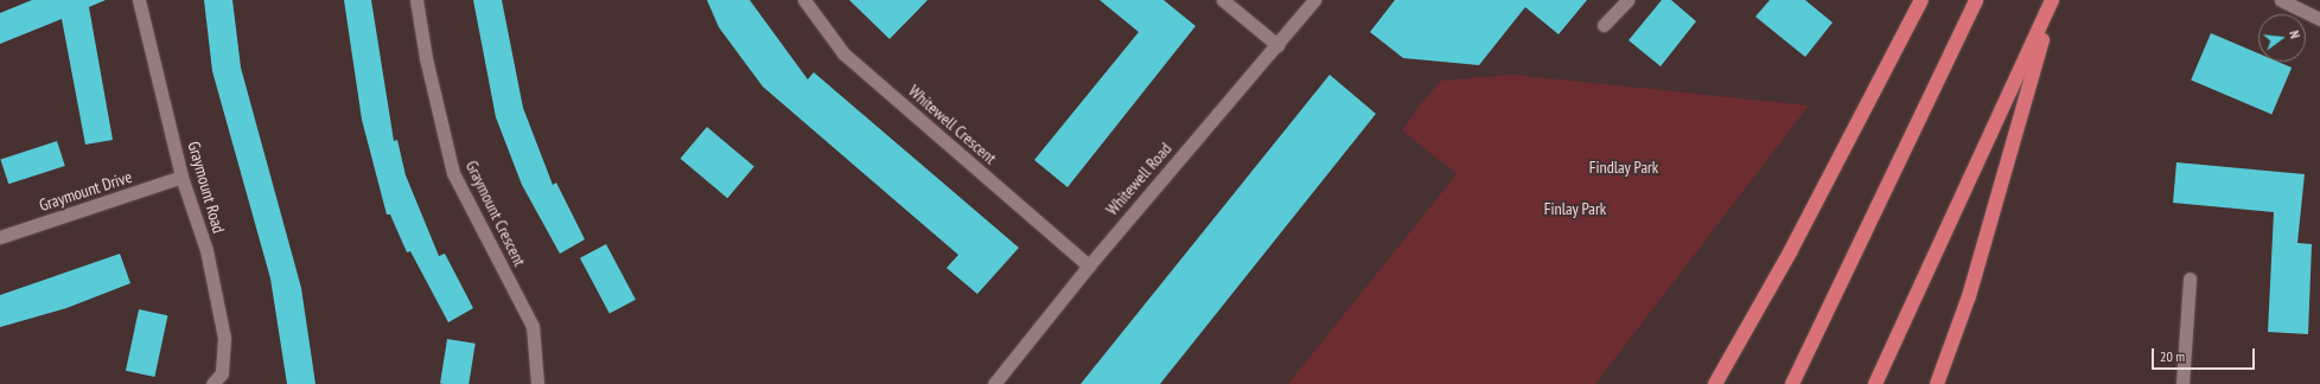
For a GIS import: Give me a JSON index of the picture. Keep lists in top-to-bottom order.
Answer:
{
  "streets": {
    "street": [
      "Whitewell Crescent",
      "Whitewell Road",
      "Graymount Road",
      "Graymount Drive",
      "Graymount Crescent"
    ]
  },
  "crossings": [
    ["Whitewell Crescent", "Whitewell Road"],
    ["Graymount Road", "Graymount Drive"]
  ],
  "parks": ["Findlay Park", "Finlay Park"],
  "scale_bar": "20 m",
  "north": "right"
}
